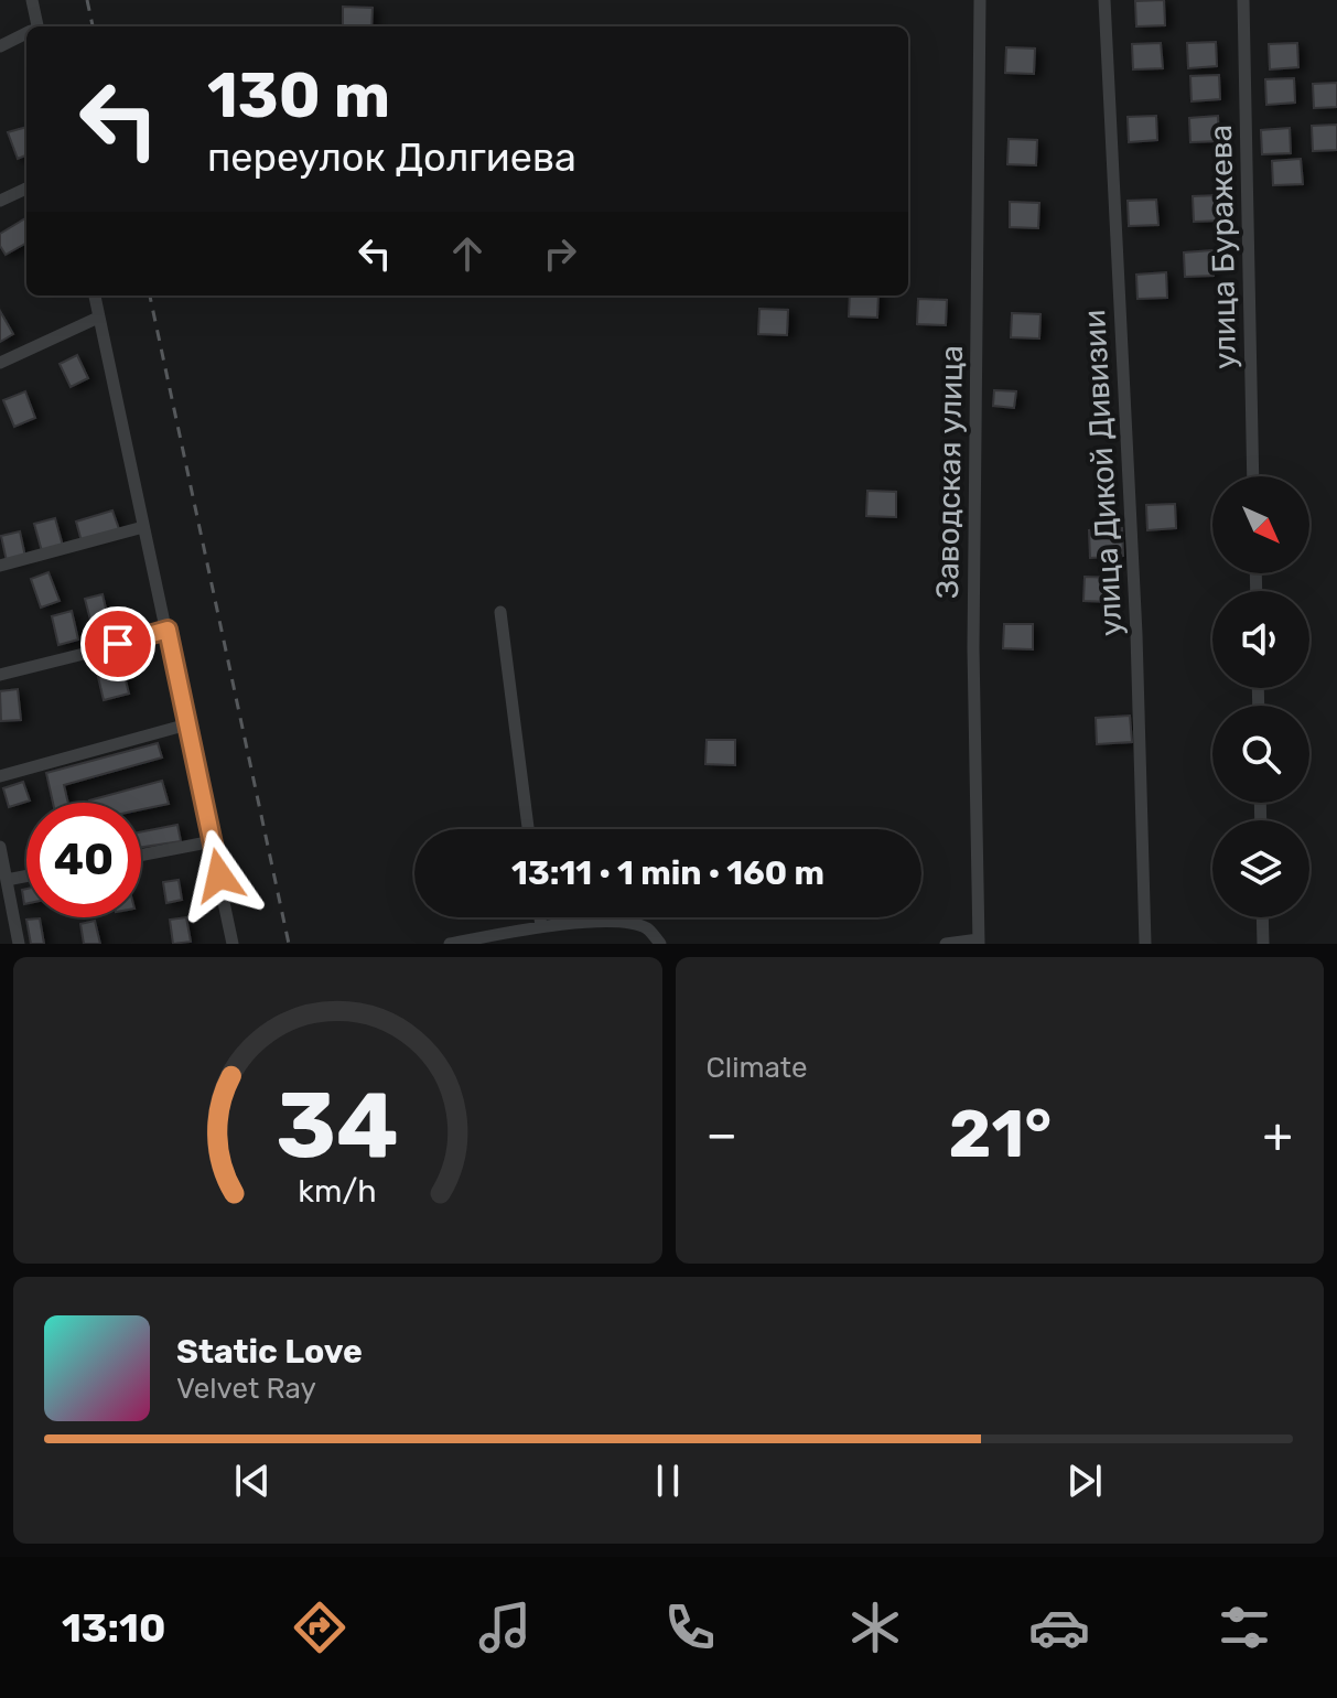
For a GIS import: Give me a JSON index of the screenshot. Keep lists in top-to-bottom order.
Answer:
{
  "streets": {
    "street": ["улица Буражева", "Заводская улица", "улица Дикой Дивизии"]
  },
  "north": "bottom right",
  "page": {
    "turn": ["130 m", "переулок Долгиева"],
    "limit": "40",
    "trip": "13:11 · 1 min · 160 m",
    "tile": "Climate",
    "heat": ["−", "21°", "+"],
    "song": ["Static Love", "Velvet Ray"],
    "tabs": "13:10",
    "gauge": ["34", "km/h"]
  }
}
